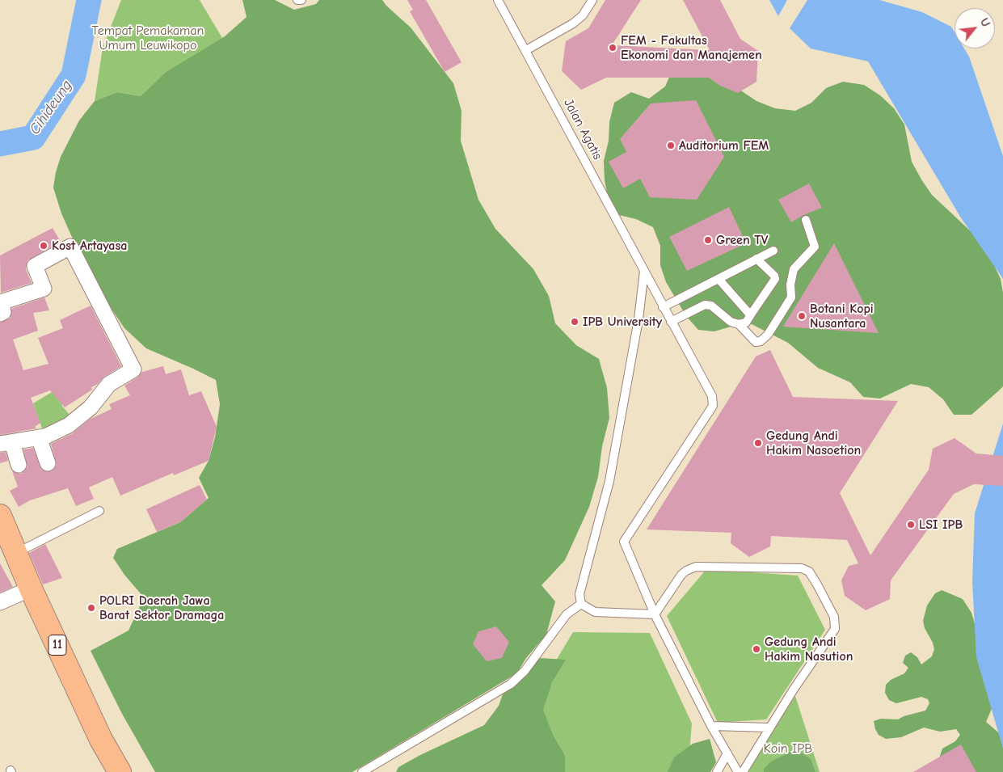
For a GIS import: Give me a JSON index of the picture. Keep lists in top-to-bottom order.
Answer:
{
  "streets": {
    "highway": ["11"],
    "lane": ["Jalan Agatis"]
  },
  "water": ["Cihideung"],
  "parks": ["Tempat Pemakaman Umum Leuwikopo", "Koin IPB"],
  "places": [
    "FEM - Fakultas Ekonomi dan Manajemen",
    "Auditorium FEM",
    "Green TV",
    "Kost Artayasa",
    "Botani Kopi Nusantara",
    "IPB University",
    "Gedung Andi Hakim Nasoetion",
    "LSI IPB",
    "POLRI Daerah Jawa Barat Sektor Dramaga",
    "Gedung Andi Hakim Nasution"
  ],
  "north": "top right"
}
